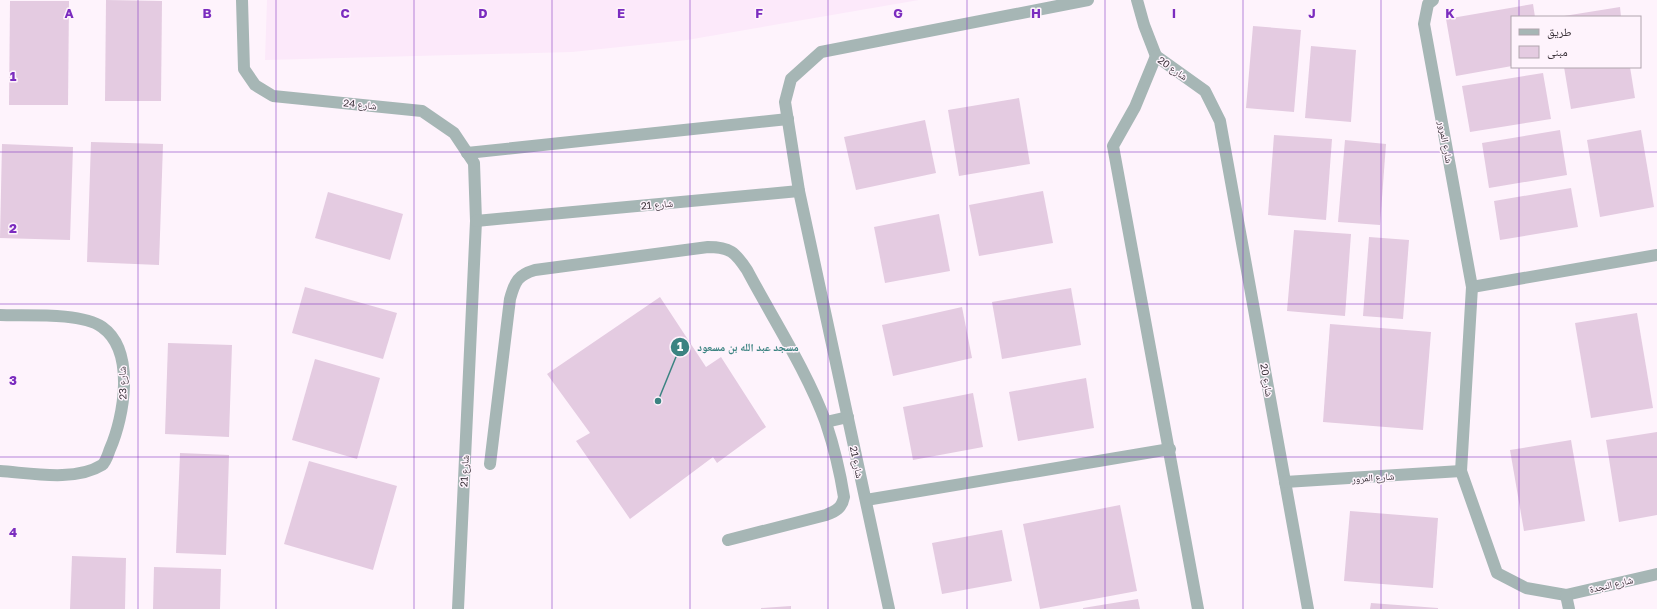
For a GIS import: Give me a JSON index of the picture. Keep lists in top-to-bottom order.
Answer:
{
  "streets": {
    "street": [
      "شارع 20",
      "شارع 24",
      "شارع المرور",
      "شارع 21",
      "شارع 23",
      "شارع النجدة"
    ]
  },
  "crossings": [
    ["شارع 20", "شارع المرور"],
    ["شارع 24", "شارع 21"],
    ["شارع المرور", "شارع النجدة"]
  ],
  "places": ["مسجد عبد الله بن مسعود"],
  "legend": ["طريق", "مبنى"],
  "grid": {
    "columns": [
      "A",
      "B",
      "C",
      "D",
      "E",
      "F",
      "G",
      "H",
      "I",
      "J",
      "K"
    ],
    "rows": [
      "1",
      "2",
      "3",
      "4"
    ]
  }
}
